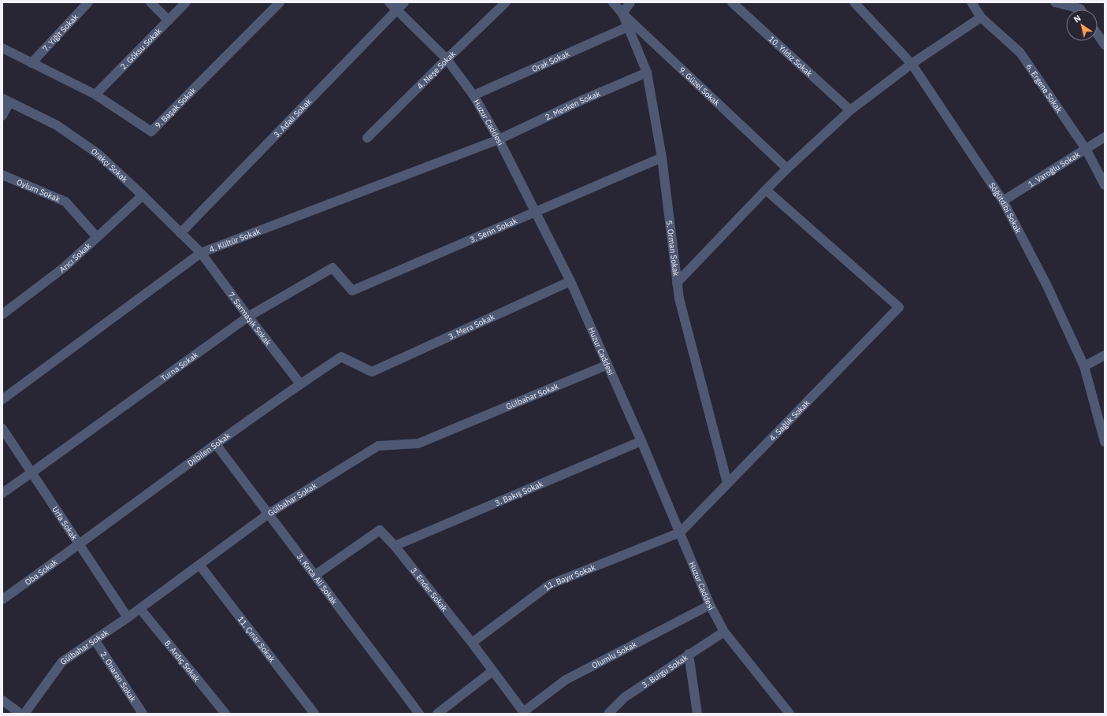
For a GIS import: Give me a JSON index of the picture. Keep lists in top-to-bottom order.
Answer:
{
  "streets": {
    "street": [
      "7. Yiğit Sokak",
      "2. Göksu Sokak",
      "10. Yıldız Sokak",
      "Orak Sokak",
      "4. Neşe Sokak",
      "9. Güzel Sokak",
      "6. Ergene Sokak",
      "2. Mesken Sokak",
      "9. Başak Sokak",
      "3. Adalı Sokak",
      "Huzur Caddesi",
      "Orakçı Sokak",
      "1. Varoğlu Sokak",
      "Oylum Sokak",
      "Söğütdibi Sokak",
      "3. Serin Sokak",
      "4. Kültür Sokak",
      "5. Orman Sokak",
      "Arıcı Sokak",
      "7. Sarmaşık Sokak",
      "3. Mera Sokak",
      "Turna Sokak",
      "Gülbahar Sokak",
      "4. Sağlık Sokak",
      "Dilbilen Sokak",
      "3. Bakış Sokak",
      "Urfa Sokak",
      "Oba Sokak",
      "11. Bayır Sokak",
      "3. Kırca Ali Sokak",
      "3. Ender Sokak",
      "11. Çınar Sokak",
      "Olumlu Sokak",
      "8. Ardıç Sokak",
      "3. Burgu Sokak",
      "2. Onaran Sokak"
    ]
  },
  "crossings": [
    ["7. Yiğit Sokak", "9. Başak Sokak"],
    ["2. Göksu Sokak", "9. Başak Sokak"],
    ["Orak Sokak", "Huzur Caddesi"],
    ["Orak Sokak", "5. Orman Sokak"],
    ["4. Neşe Sokak", "Huzur Caddesi"],
    ["9. Güzel Sokak", "5. Orman Sokak"],
    ["6. Ergene Sokak", "1. Varoğlu Sokak"],
    ["2. Mesken Sokak", "Huzur Caddesi"],
    ["2. Mesken Sokak", "4. Kültür Sokak"],
    ["2. Mesken Sokak", "5. Orman Sokak"],
    ["3. Adalı Sokak", "Huzur Caddesi"],
    ["3. Adalı Sokak", "Orakçı Sokak"],
    ["Huzur Caddesi", "3. Serin Sokak"],
    ["Huzur Caddesi", "4. Kültür Sokak"],
    ["Huzur Caddesi", "3. Mera Sokak"],
    ["Huzur Caddesi", "Gülbahar Sokak"],
    ["Huzur Caddesi", "4. Sağlık Sokak"],
    ["Huzur Caddesi", "3. Bakış Sokak"],
    ["Huzur Caddesi", "11. Bayır Sokak"],
    ["Huzur Caddesi", "Olumlu Sokak"],
    ["Huzur Caddesi", "3. Burgu Sokak"],
    ["Orakçı Sokak", "4. Kültür Sokak"],
    ["Orakçı Sokak", "Arıcı Sokak"],
    ["Orakçı Sokak", "7. Sarmaşık Sokak"],
    ["1. Varoğlu Sokak", "Söğütdibi Sokak"],
    ["Oylum Sokak", "Arıcı Sokak"],
    ["3. Serin Sokak", "5. Orman Sokak"],
    ["3. Serin Sokak", "Turna Sokak"],
    ["4. Kültür Sokak", "7. Sarmaşık Sokak"],
    ["5. Orman Sokak", "4. Sağlık Sokak"],
    ["7. Sarmaşık Sokak", "Turna Sokak"],
    ["7. Sarmaşık Sokak", "Dilbilen Sokak"],
    ["3. Mera Sokak", "Dilbilen Sokak"],
    ["Turna Sokak", "Urfa Sokak"],
    ["Gülbahar Sokak", "Urfa Sokak"],
    ["Gülbahar Sokak", "3. Kırca Ali Sokak"],
    ["Gülbahar Sokak", "11. Çınar Sokak"],
    ["Gülbahar Sokak", "8. Ardıç Sokak"],
    ["Gülbahar Sokak", "2. Onaran Sokak"],
    ["4. Sağlık Sokak", "11. Bayır Sokak"],
    ["Dilbilen Sokak", "Urfa Sokak"],
    ["Dilbilen Sokak", "Oba Sokak"],
    ["Dilbilen Sokak", "3. Kırca Ali Sokak"],
    ["3. Bakış Sokak", "3. Ender Sokak"],
    ["Urfa Sokak", "Oba Sokak"],
    ["11. Bayır Sokak", "3. Ender Sokak"],
    ["3. Kırca Ali Sokak", "3. Ender Sokak"],
    ["3. Ender Sokak", "Olumlu Sokak"]
  ],
  "north": "top left"
}
